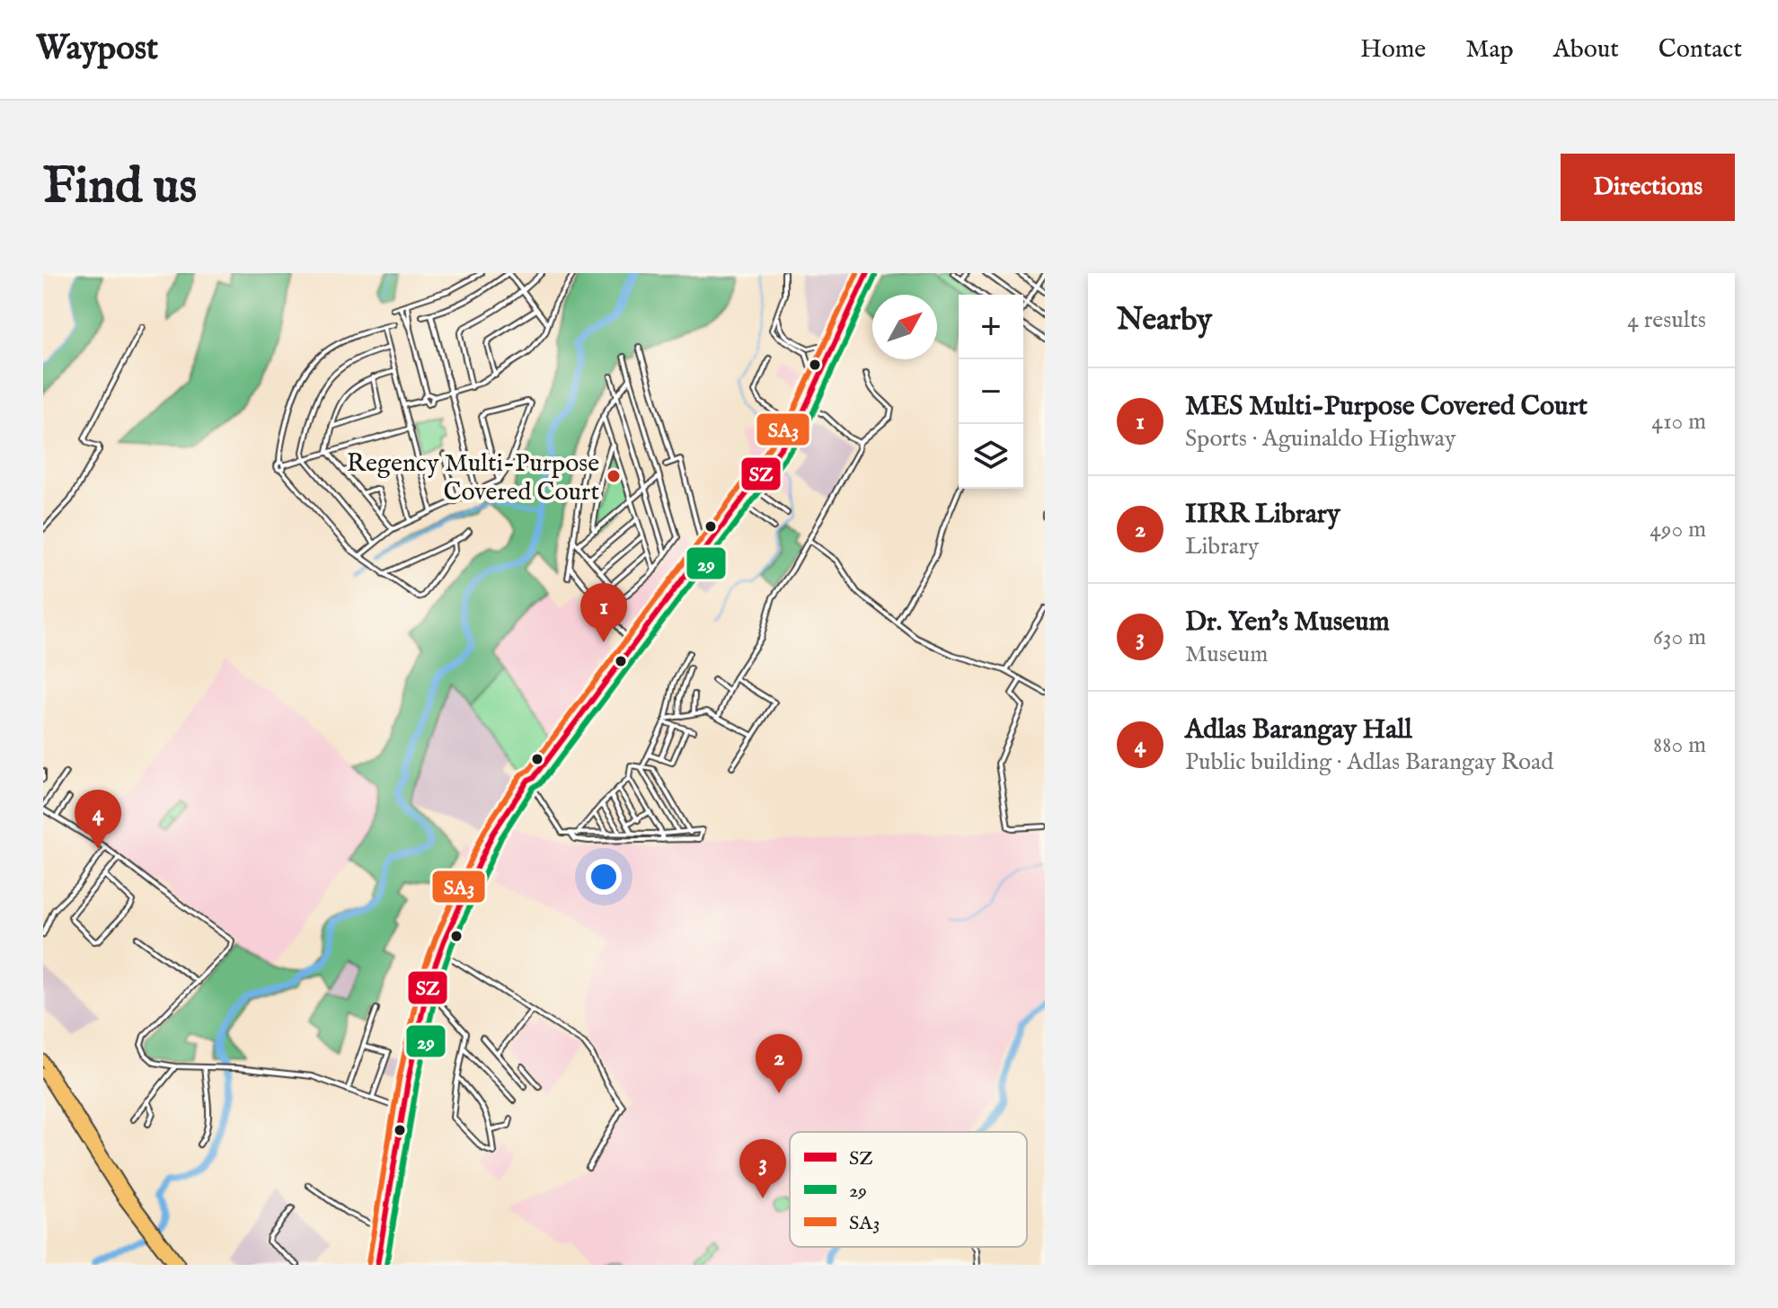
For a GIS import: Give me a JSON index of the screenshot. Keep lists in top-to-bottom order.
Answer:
{
  "places": ["Regency Multi-Purpose Covered Court"],
  "lines": ["transit line SZ", "transit line SA3", "transit line 29"],
  "legend": ["SZ", "29", "SA3"],
  "north": "top right",
  "page": {
    "header": "Waypost",
    "nav": [
      "Home",
      "Map",
      "About",
      "Contact"
    ],
    "buttons": "Directions",
    "title": "Find us",
    "heading": ["Nearby", "4 results"],
    "map_buttons": ["+", "−"],
    "list": [
      {
        "mark": "1",
        "name": "MES Multi-Purpose Covered Court",
        "note": "Sports · Aguinaldo Highway",
        "value": "410 m"
      },
      {
        "mark": "2",
        "name": "IIRR Library",
        "note": "Library",
        "value": "490 m"
      },
      {
        "mark": "3",
        "name": "Dr. Yen's Museum",
        "note": "Museum",
        "value": "630 m"
      },
      {
        "mark": "4",
        "name": "Adlas Barangay Hall",
        "note": "Public building · Adlas Barangay Road",
        "value": "880 m"
      }
    ],
    "pins": [
      "1",
      "4",
      "2",
      "3"
    ]
  }
}
